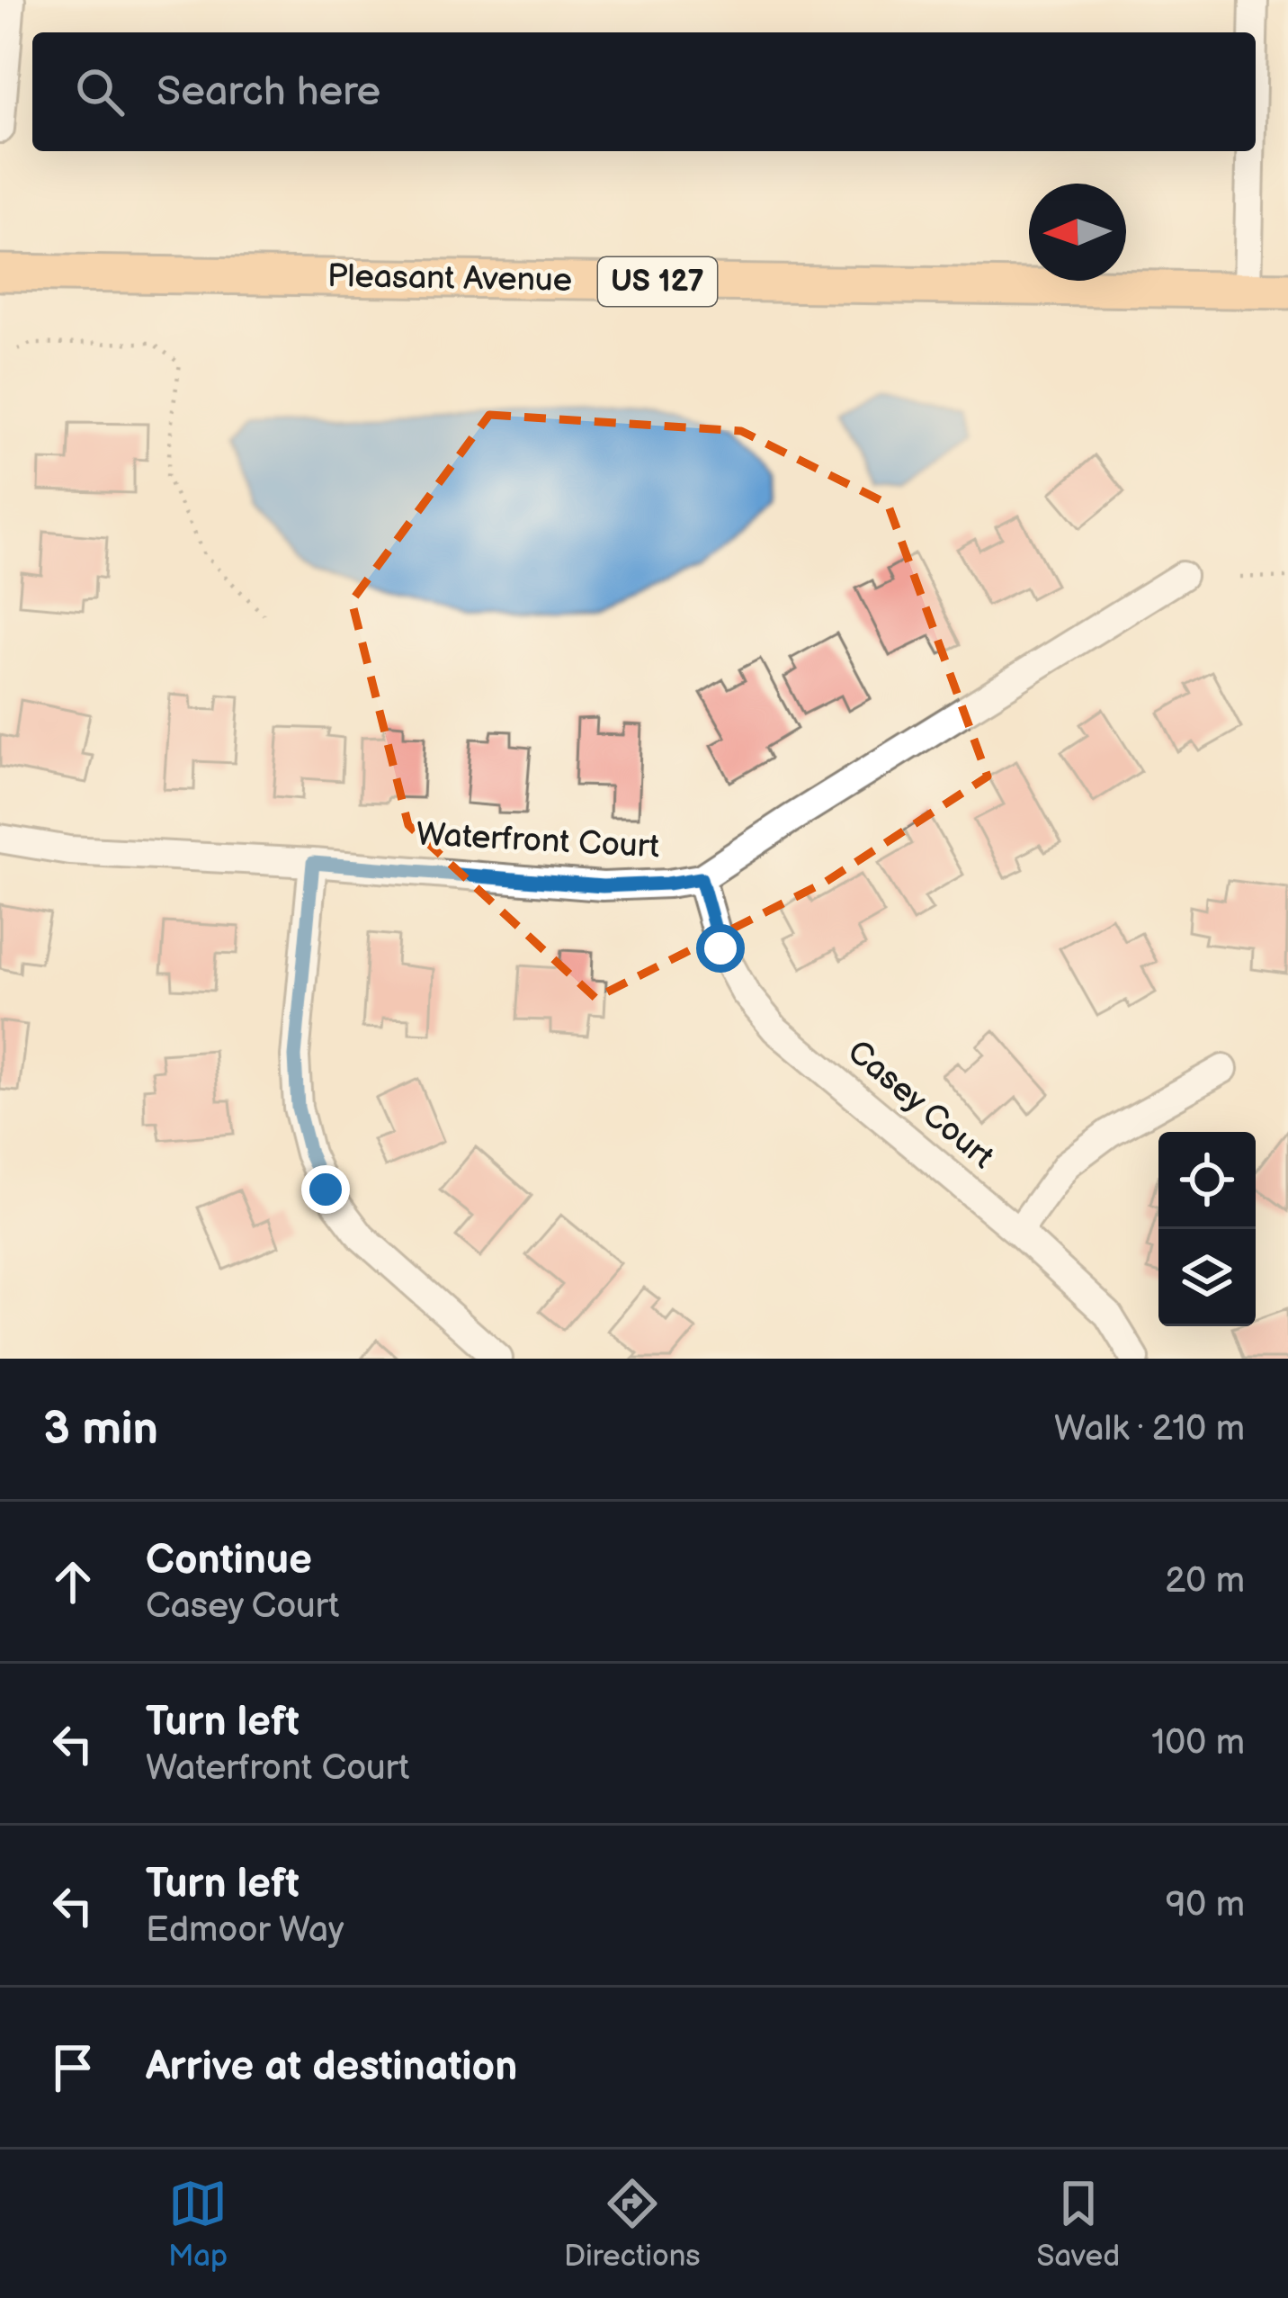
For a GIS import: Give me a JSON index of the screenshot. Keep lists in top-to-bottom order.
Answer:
{
  "streets": {
    "main road": ["Pleasant Avenue", "US 127"],
    "street": ["Waterfront Court", "Casey Court"]
  },
  "crossings": [
    ["Waterfront Court", "Casey Court"]
  ],
  "north": "left",
  "page": {
    "search": "Search here",
    "heading": ["3 min", "Walk · 210 m"],
    "list": [
      ["Continue", "Casey Court", "20 m"],
      ["Turn left", "Waterfront Court", "100 m"],
      ["Turn left", "Edmoor Way", "90 m"],
      "Arrive at destination"
    ],
    "nav": ["Map", "Directions", "Saved"]
  }
}
